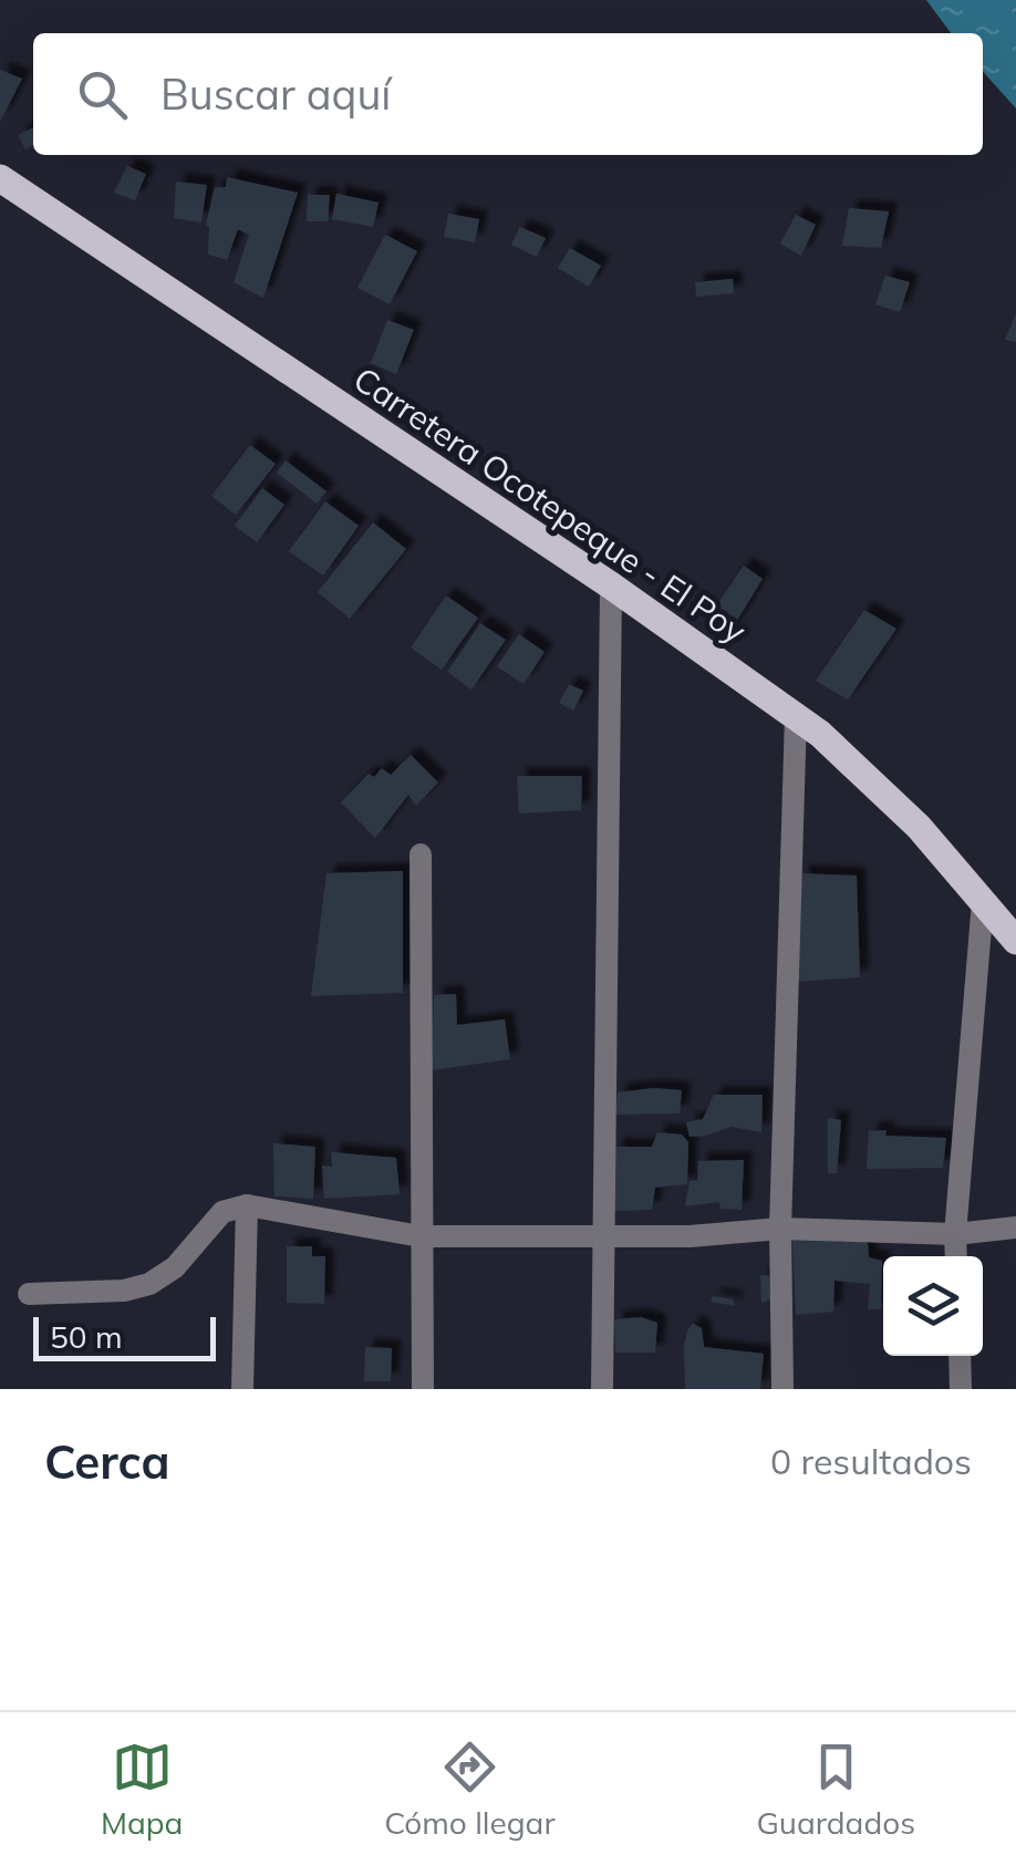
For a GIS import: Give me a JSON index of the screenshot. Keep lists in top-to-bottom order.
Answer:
{
  "streets": {
    "main road": ["Carretera Ocotepeque - El Poy"]
  },
  "scale_bar": "50 m",
  "page": {
    "search": "Buscar aquí",
    "scale": "50 m",
    "heading": ["Cerca", "0 resultados"],
    "nav": ["Mapa", "Cómo llegar", "Guardados"]
  }
}
